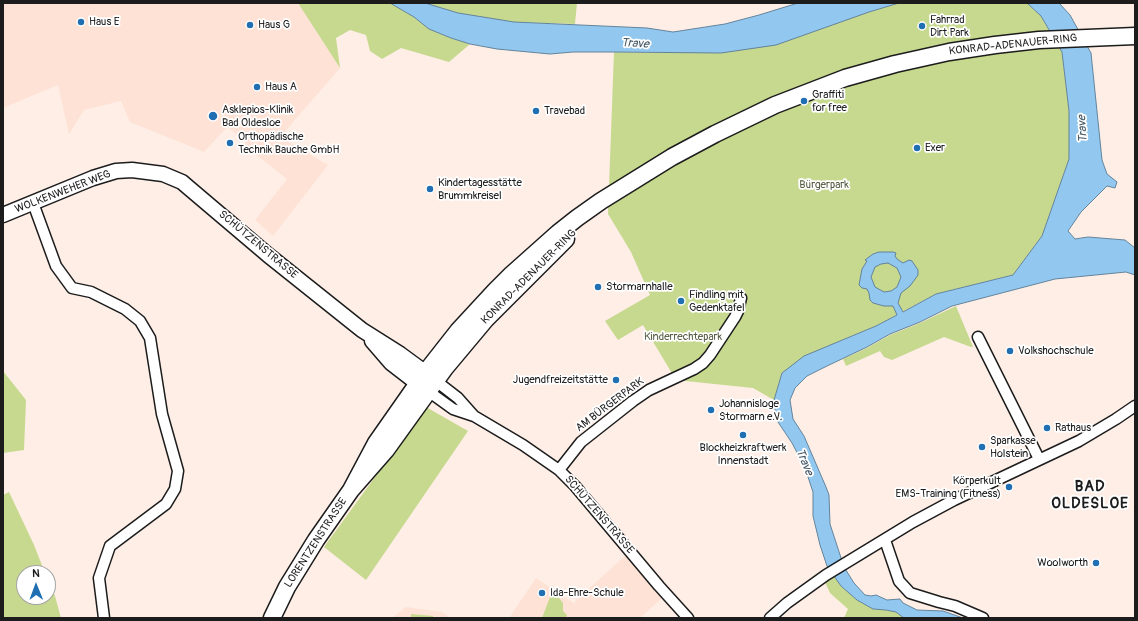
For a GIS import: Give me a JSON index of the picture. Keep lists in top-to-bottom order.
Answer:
{
  "streets": {
    "main road": ["KONRAD-ADENAUER-RING", "LORENTZENSTRASSE"],
    "street": ["WOLKENWEHER WEG", "SCHÜTZENSTRASSE", "AM BÜRGERPARK"]
  },
  "crossings": [
    ["KONRAD-ADENAUER-RING", "SCHÜTZENSTRASSE"],
    ["KONRAD-ADENAUER-RING", "LORENTZENSTRASSE"],
    ["WOLKENWEHER WEG", "SCHÜTZENSTRASSE"],
    ["SCHÜTZENSTRASSE", "AM BÜRGERPARK"],
    ["SCHÜTZENSTRASSE", "LORENTZENSTRASSE"]
  ],
  "districts": ["BAD OLDESLOE"],
  "water": ["Trave"],
  "parks": ["Bürgerpark", "Kinderrechtepark"],
  "places": [
    "Haus E",
    "Haus G",
    "Fahrrad Dirt Park",
    "Haus A",
    "Graffiti for free",
    "Travebad",
    "Asklepios-Klinik Bad Oldesloe",
    "Orthopädische Technik Bauche GmbH",
    "Exer",
    "Kindertagesstätte Brummkreisel",
    "Stormarnhalle",
    "Findling mit Gedenktafel",
    "Volkshochschule",
    "Jugendfreizeitstätte",
    "Johannisloge Stormarn e.V.",
    "Rathaus",
    "Blockheizkraftwerk Innenstadt",
    "Sparkasse Holstein",
    "Körperkult EMS-Training (Fitness)",
    "Woolworth",
    "Ida-Ehre-Schule"
  ],
  "north": "top"
}
